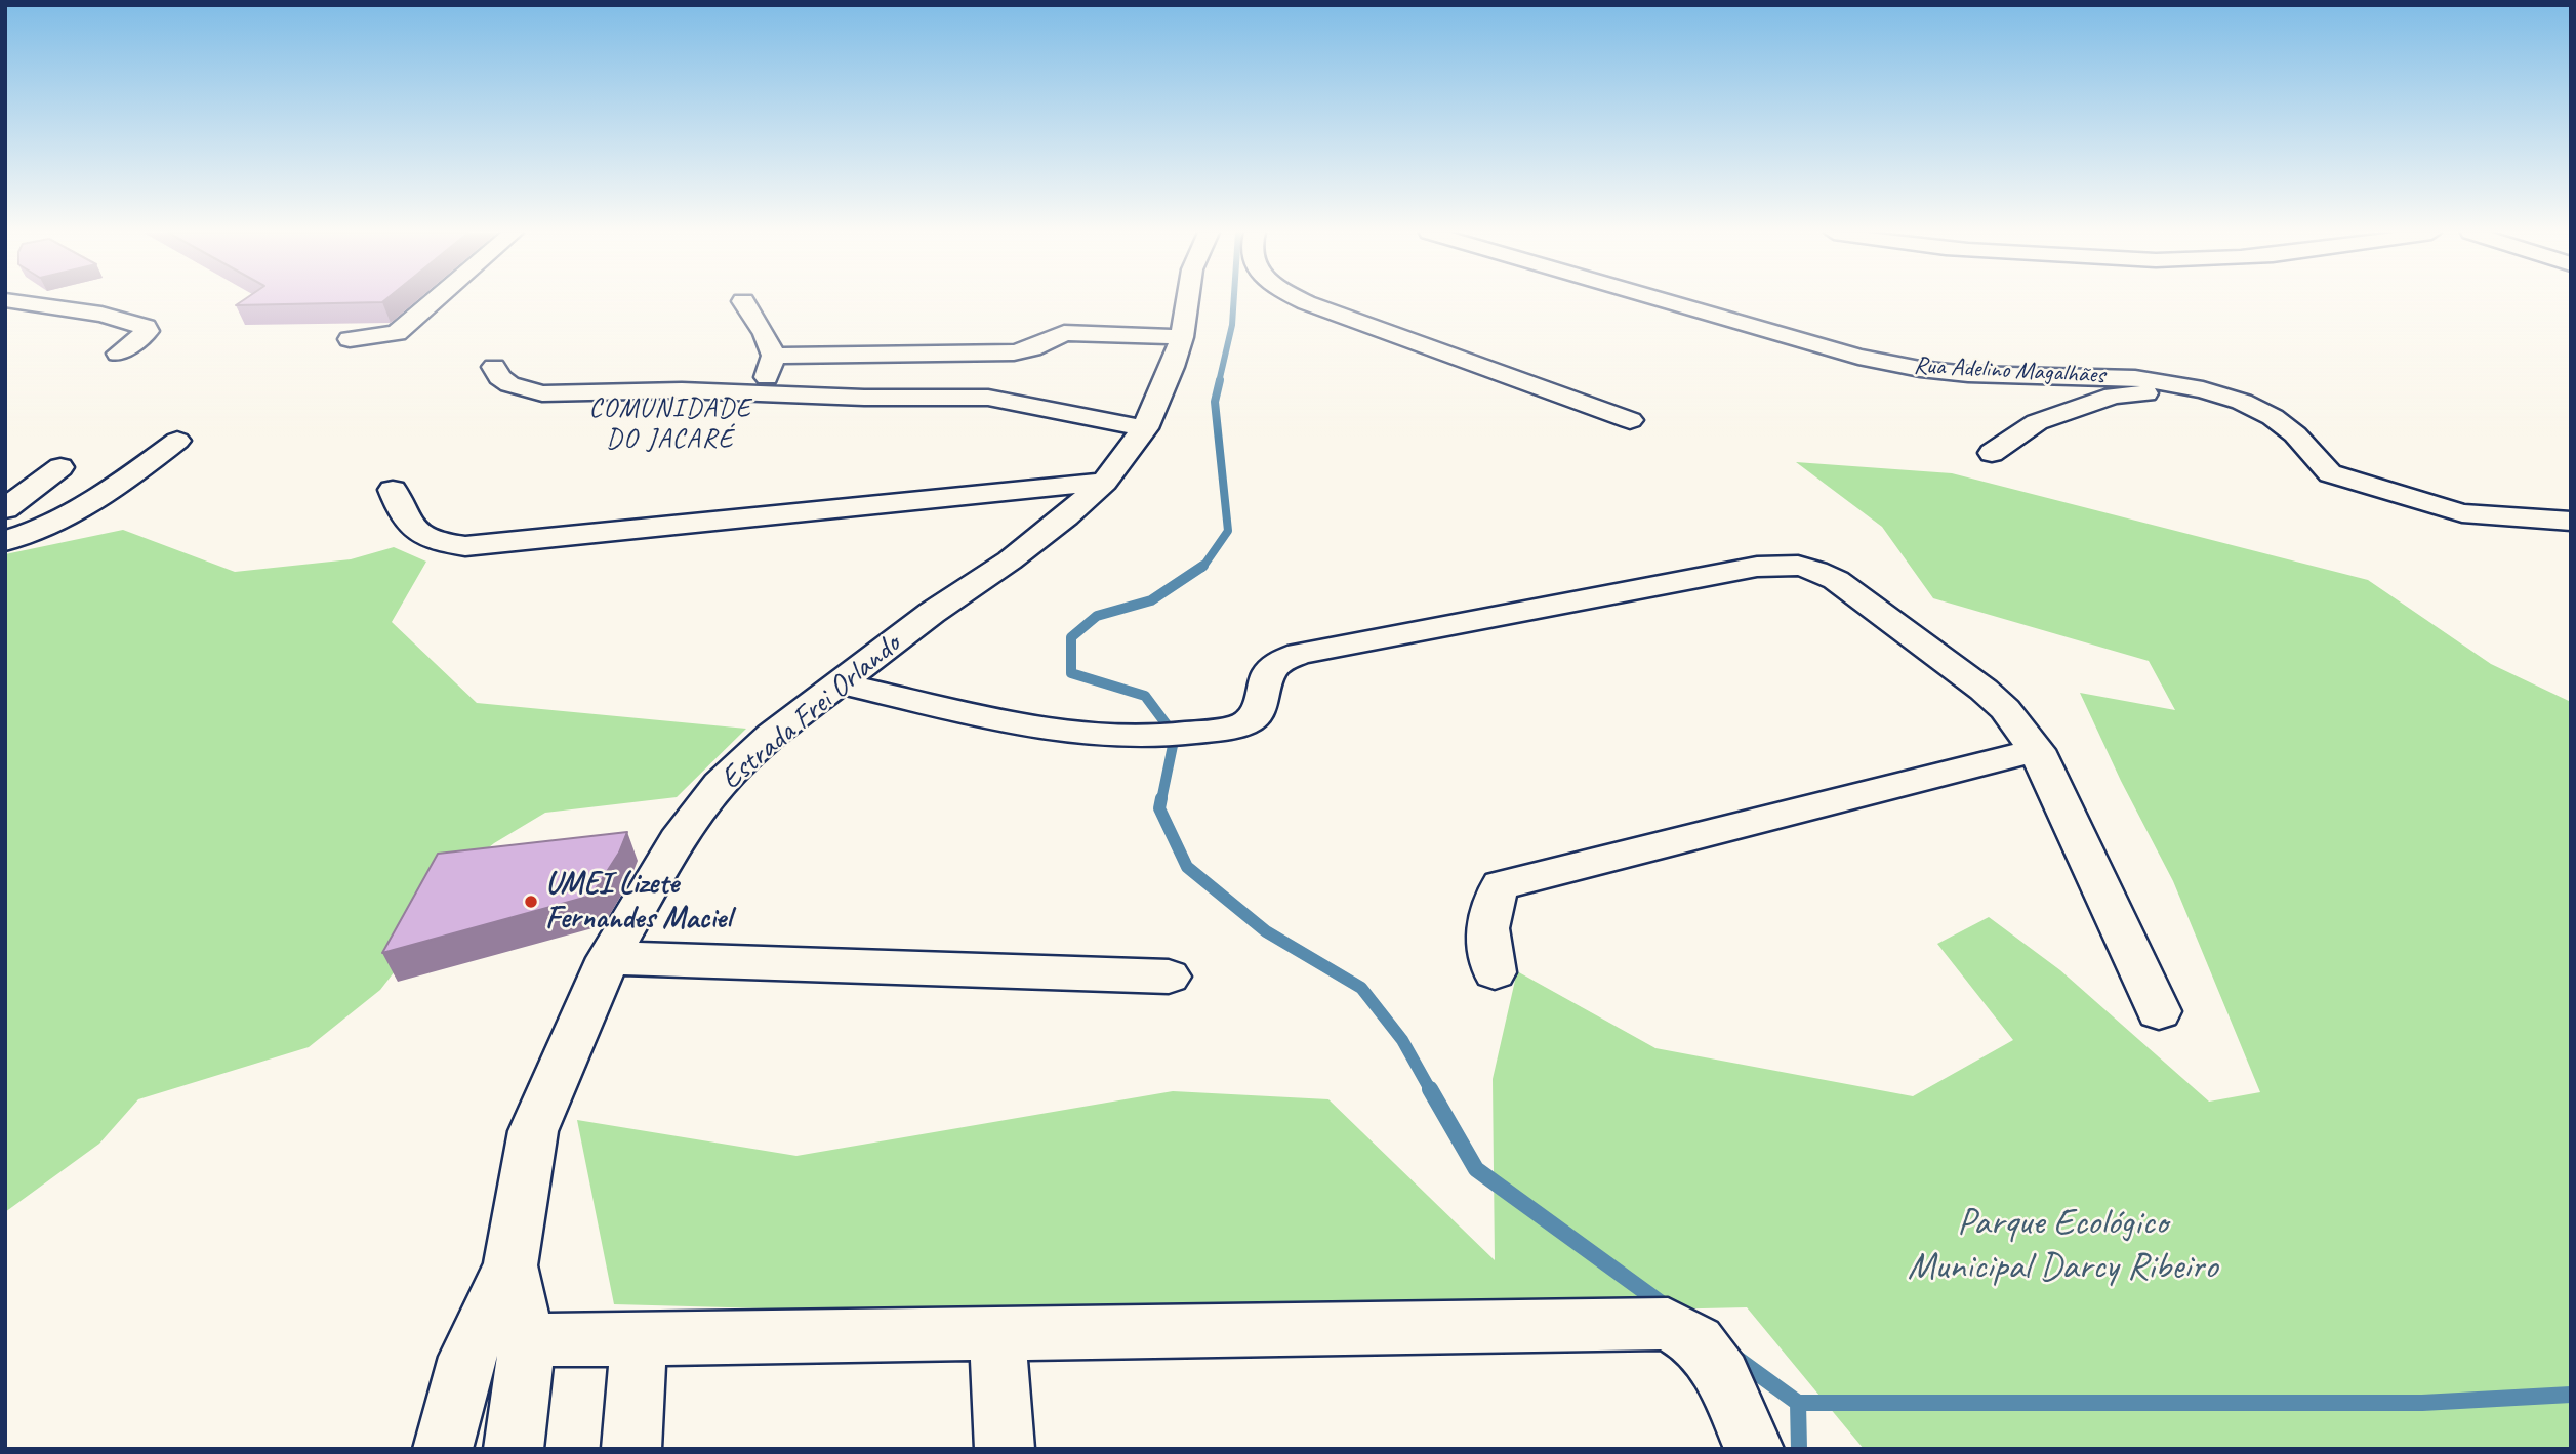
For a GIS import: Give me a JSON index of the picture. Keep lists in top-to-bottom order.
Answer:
{
  "streets": {
    "street": ["Rua Adelino Magalhães", "Estrada Frei Orlando"]
  },
  "districts": ["COMUNIDADE DO JACARÉ"],
  "parks": ["Parque Ecológico Municipal Darcy Ribeiro"],
  "places": ["UMEI Lizete Fernandes Maciel"]
}
